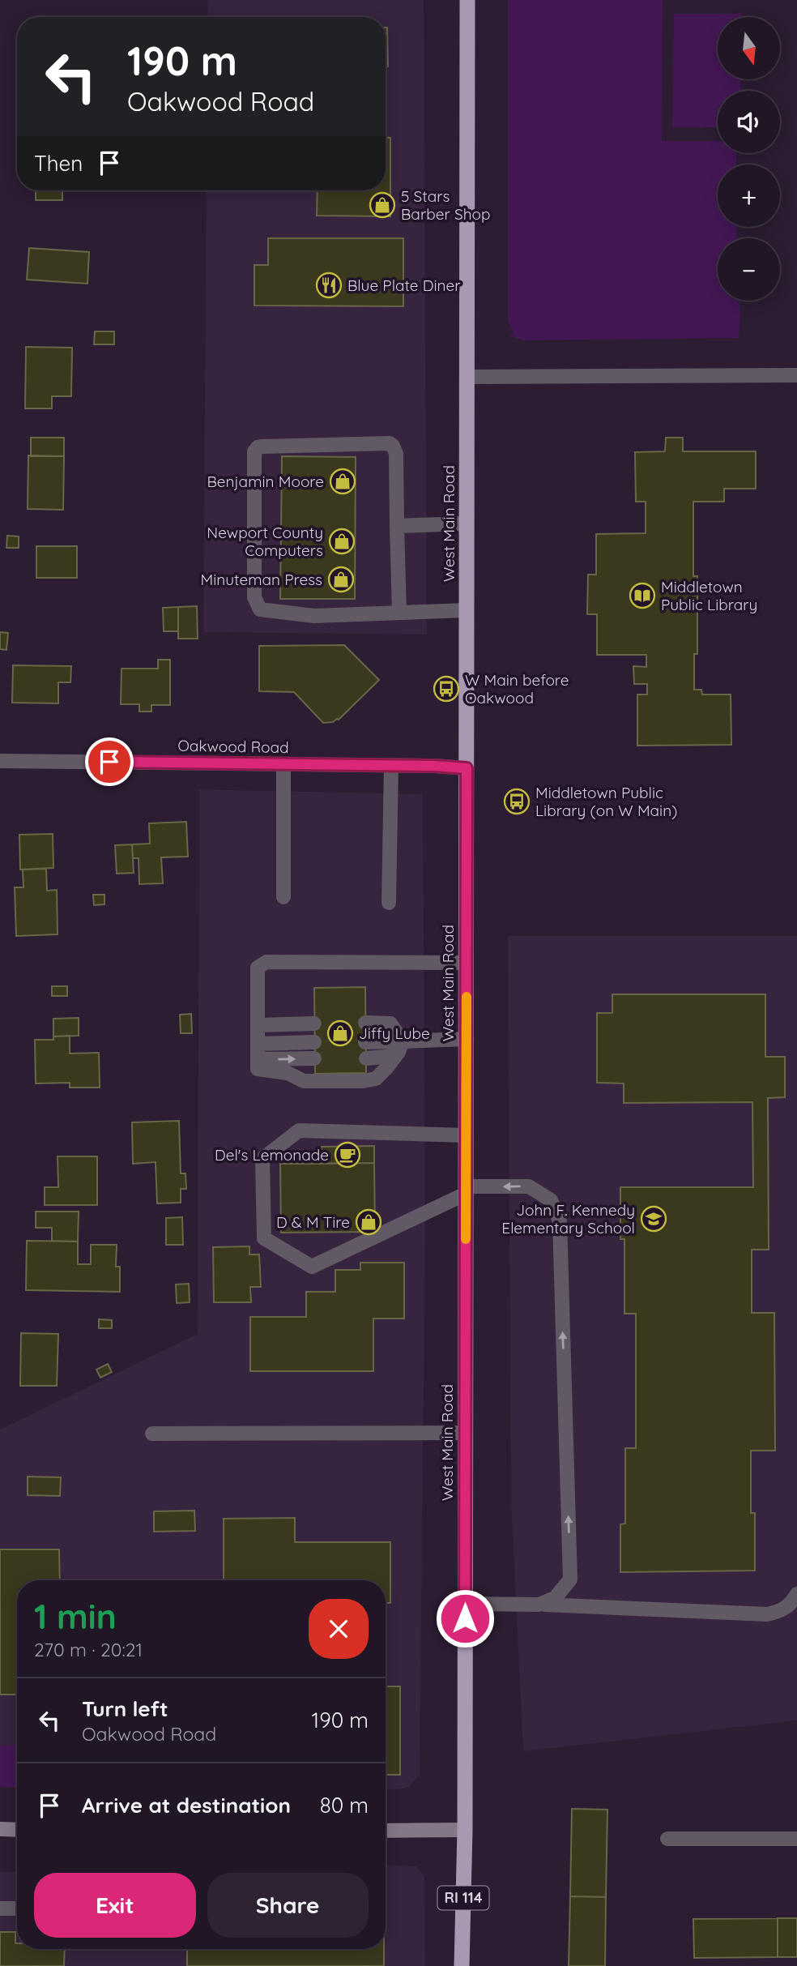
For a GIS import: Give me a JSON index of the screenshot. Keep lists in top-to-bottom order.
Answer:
{
  "streets": {
    "highway": ["West Main Road", "RI 114"],
    "street": ["Oakwood Road"]
  },
  "crossings": [
    ["West Main Road", "Oakwood Road"]
  ],
  "places": {
    "shop": [
      "5 Stars Barber Shop",
      "Benjamin Moore",
      "Newport County Computers",
      "Minuteman Press",
      "Jiffy Lube",
      "D & M Tire"
    ],
    "restaurant": ["Blue Plate Diner"],
    "library": ["Middletown Public Library"],
    "bus stop": ["W Main before Oakwood", "Middletown Public Library (on W Main)"],
    "cafe": ["Del's Lemonade"],
    "school or university": ["John F. Kennedy Elementary School"]
  },
  "north": "bottom",
  "page": {
    "map_buttons": ["+", "−"],
    "turn": ["190 m", "Oakwood Road"],
    "then": "Then",
    "heading": ["1 min", "270 m · 20:21"],
    "list": [
      {
        "name": "Turn left",
        "note": "Oakwood Road",
        "value": "190 m"
      },
      {
        "name": "Arrive at destination",
        "value": "80 m"
      }
    ],
    "buttons": ["Exit", "Share"]
  }
}
